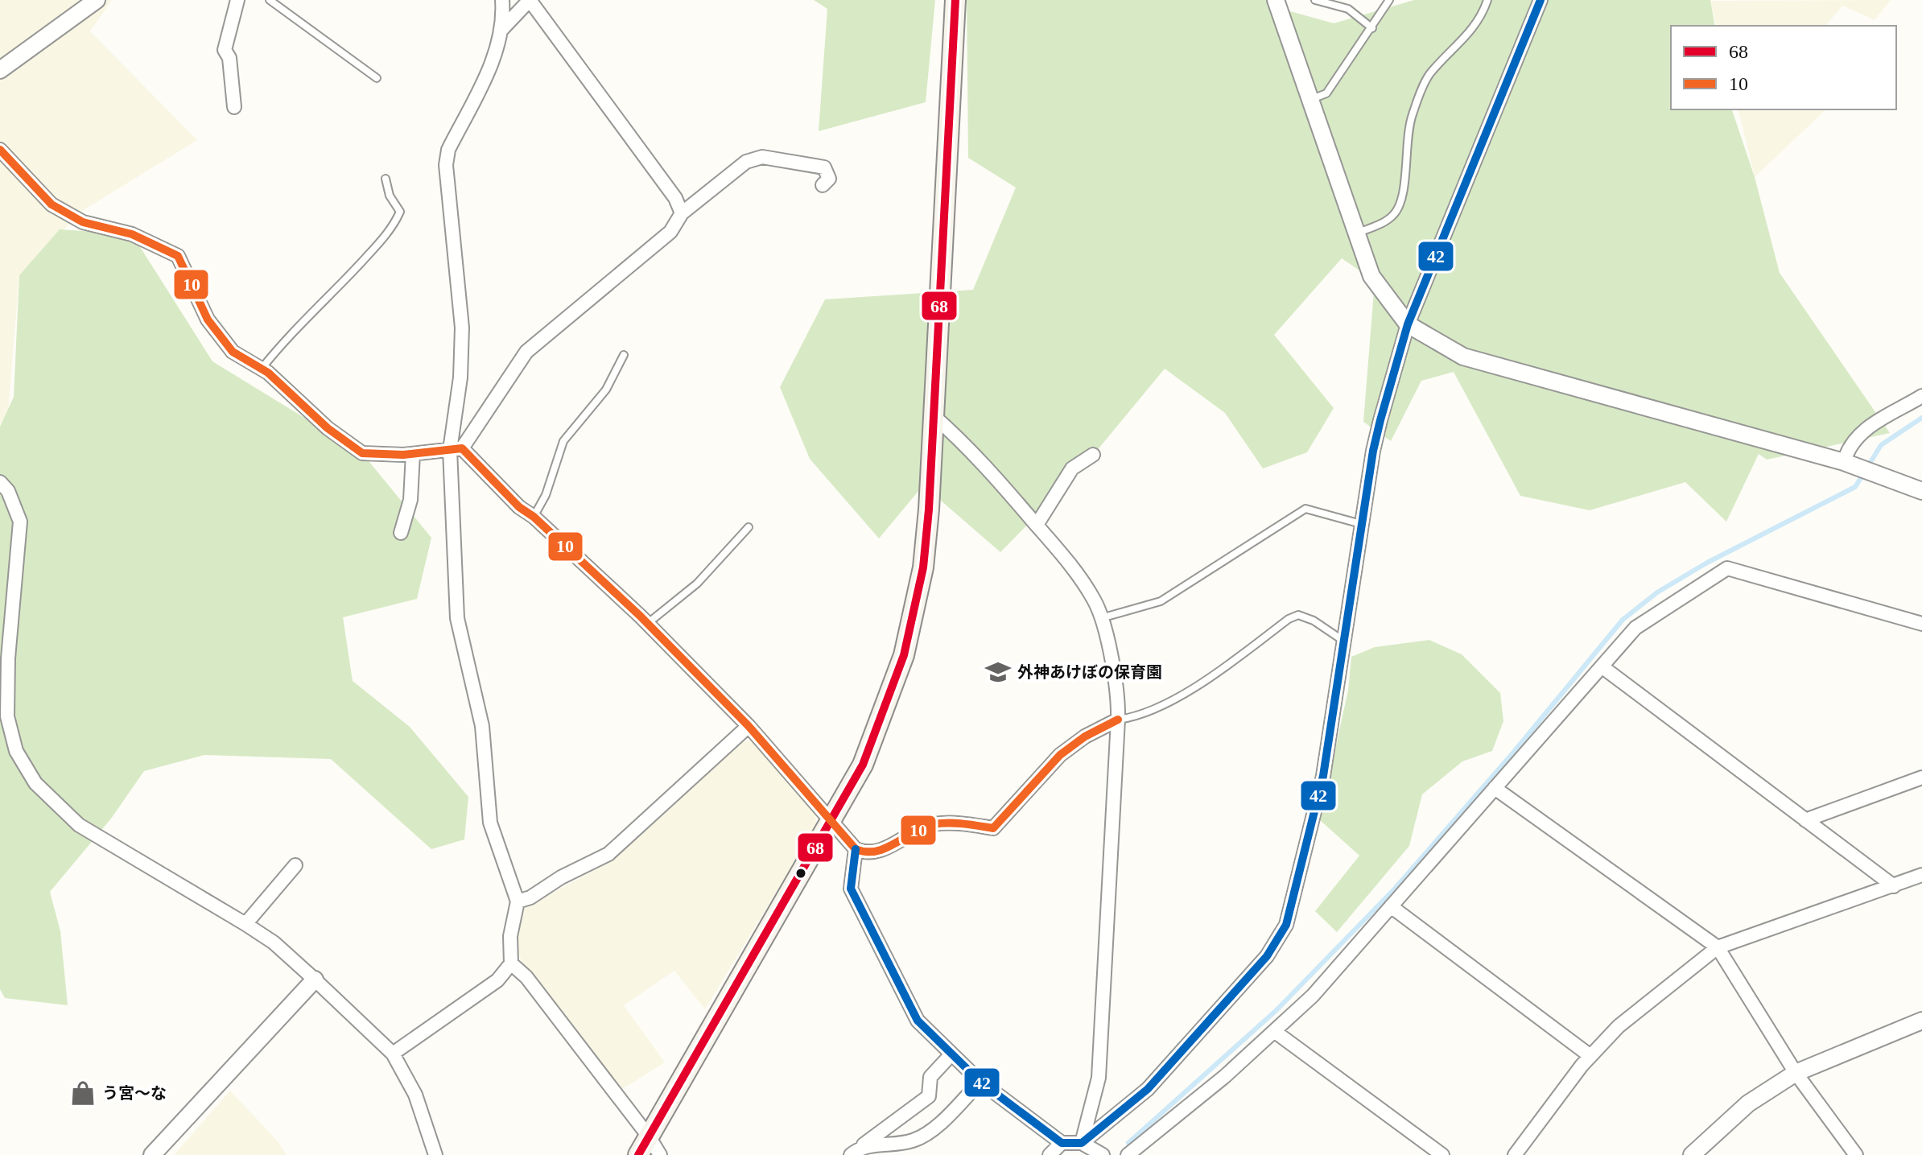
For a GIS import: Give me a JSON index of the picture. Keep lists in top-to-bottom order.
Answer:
{
  "places": {
    "school or university": ["外神あけぼの保育園"],
    "shop": ["う宮〜な"]
  },
  "lines": ["transit line 68", "transit line 42", "transit line 10"],
  "legend": ["68", "10"]
}
